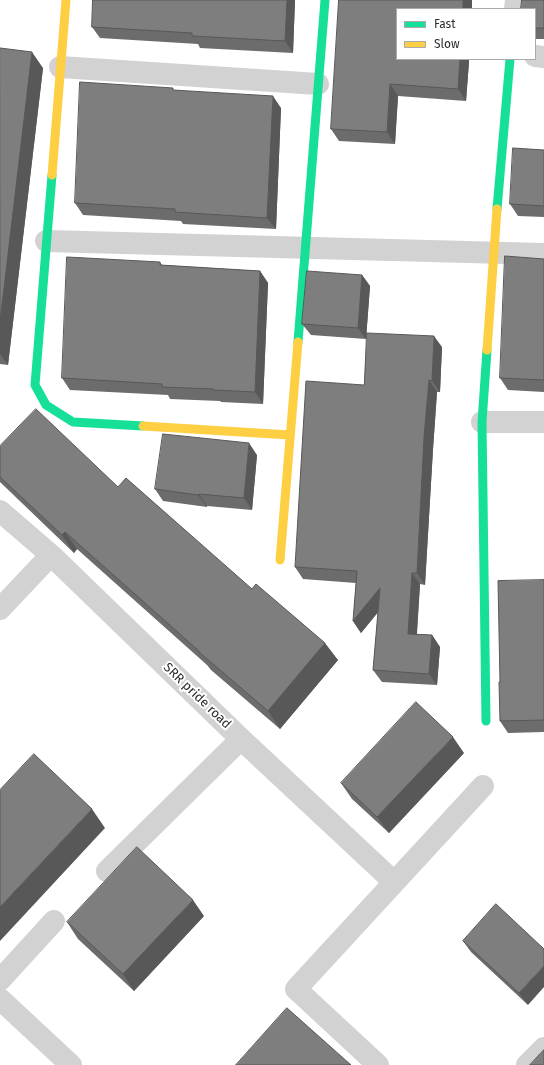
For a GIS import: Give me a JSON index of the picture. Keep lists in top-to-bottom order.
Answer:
{
  "streets": {
    "street": ["SRR pride road"]
  },
  "legend": ["Fast", "Slow"]
}
